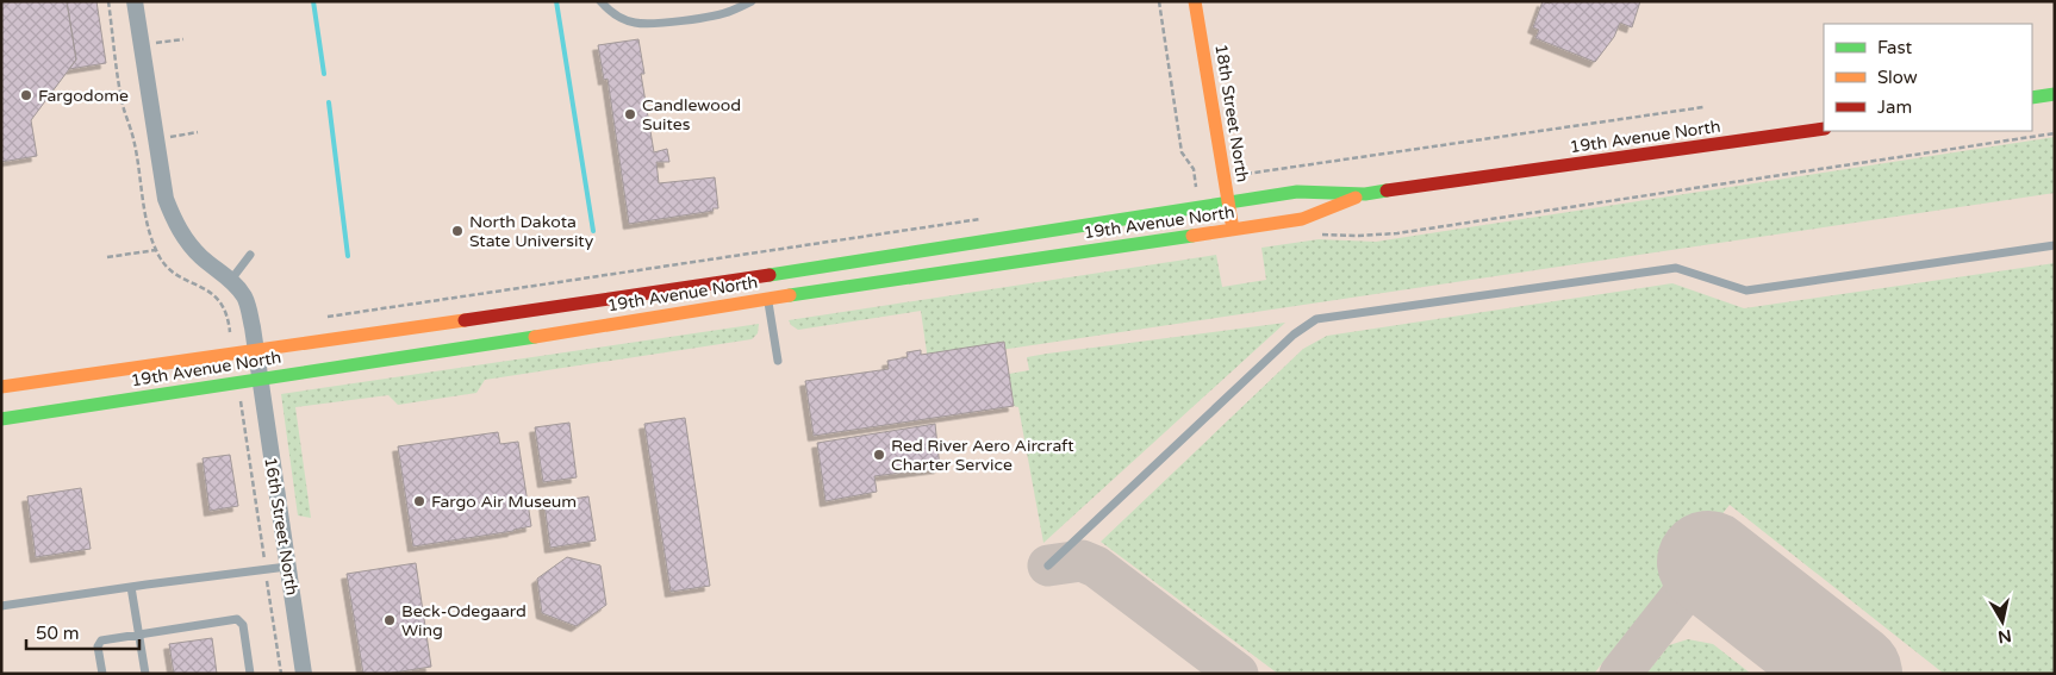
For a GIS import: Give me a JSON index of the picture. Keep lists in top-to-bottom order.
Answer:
{
  "streets": {
    "main road": ["18th Street North", "19th Avenue North"],
    "street": ["16th Street North"]
  },
  "crossings": [
    ["18th Street North", "19th Avenue North"],
    ["19th Avenue North", "16th Street North"]
  ],
  "places": [
    "Fargodome",
    "Candlewood Suites",
    "North Dakota State University",
    "Red River Aero Aircraft Charter Service",
    "Fargo Air Museum",
    "Beck-Odegaard Wing"
  ],
  "legend": ["Fast", "Slow", "Jam"],
  "scale_bar": "50 m",
  "north": "bottom"
}
